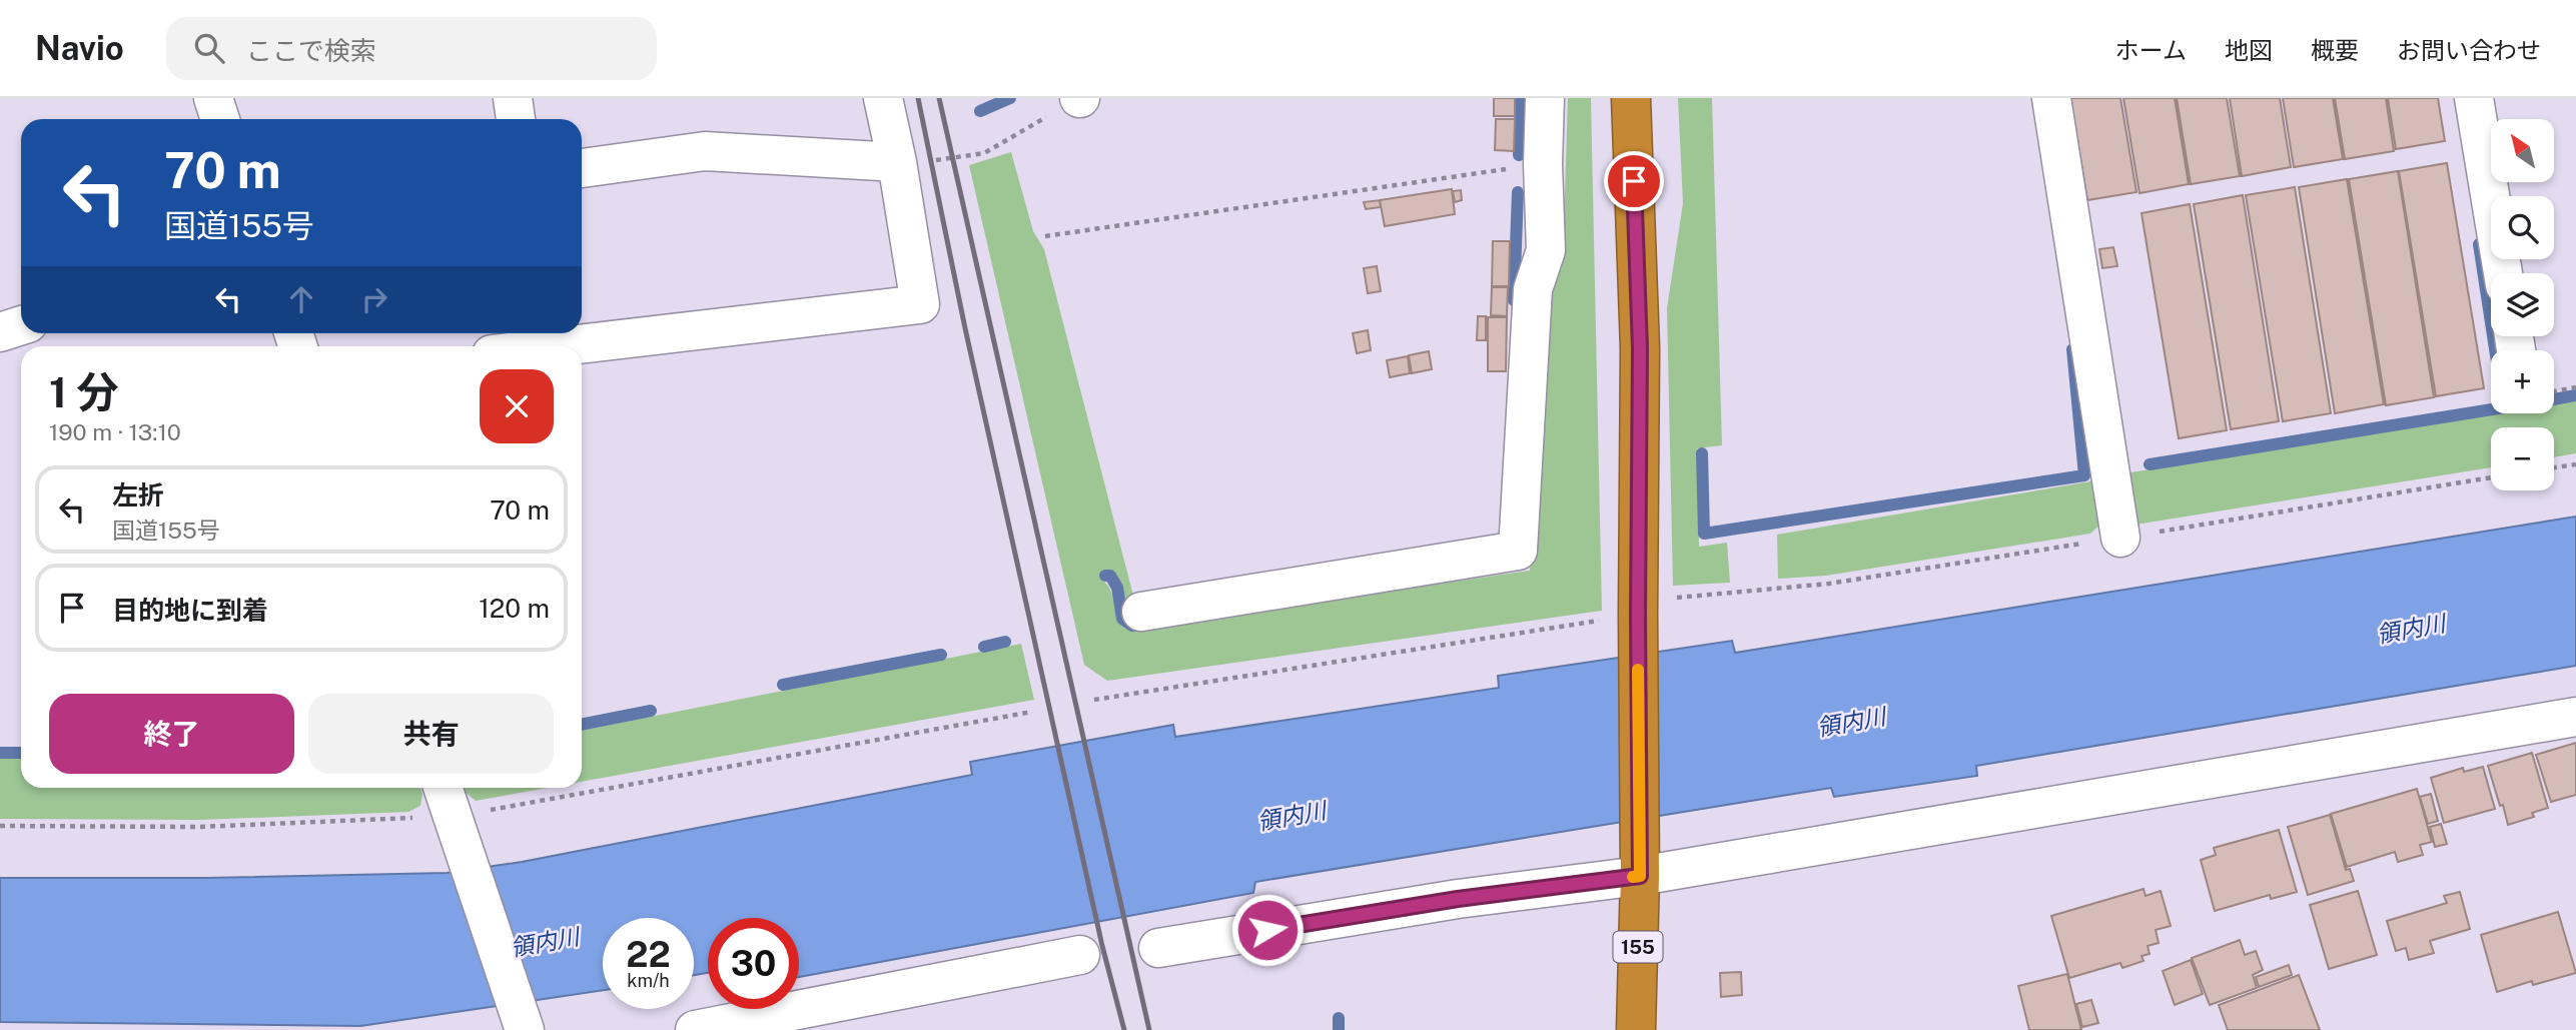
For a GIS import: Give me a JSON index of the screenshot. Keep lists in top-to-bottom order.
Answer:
{
  "streets": {
    "highway": ["155"]
  },
  "water": ["領内川"],
  "north": "top left",
  "page": {
    "header": "Navio",
    "search": "ここで検索",
    "nav": [
      "ホーム",
      "地図",
      "概要",
      "お問い合わせ"
    ],
    "map_buttons": ["+", "−"],
    "turn": ["70 m", "国道155号"],
    "heading": ["1 分", "190 m · 13:10"],
    "list": [
      {
        "name": "左折",
        "note": "国道155号",
        "value": "70 m"
      },
      {
        "name": "目的地に到着",
        "value": "120 m"
      }
    ],
    "buttons": ["終了", "共有"],
    "speed": "22 km/h",
    "limit": "30"
  }
}
